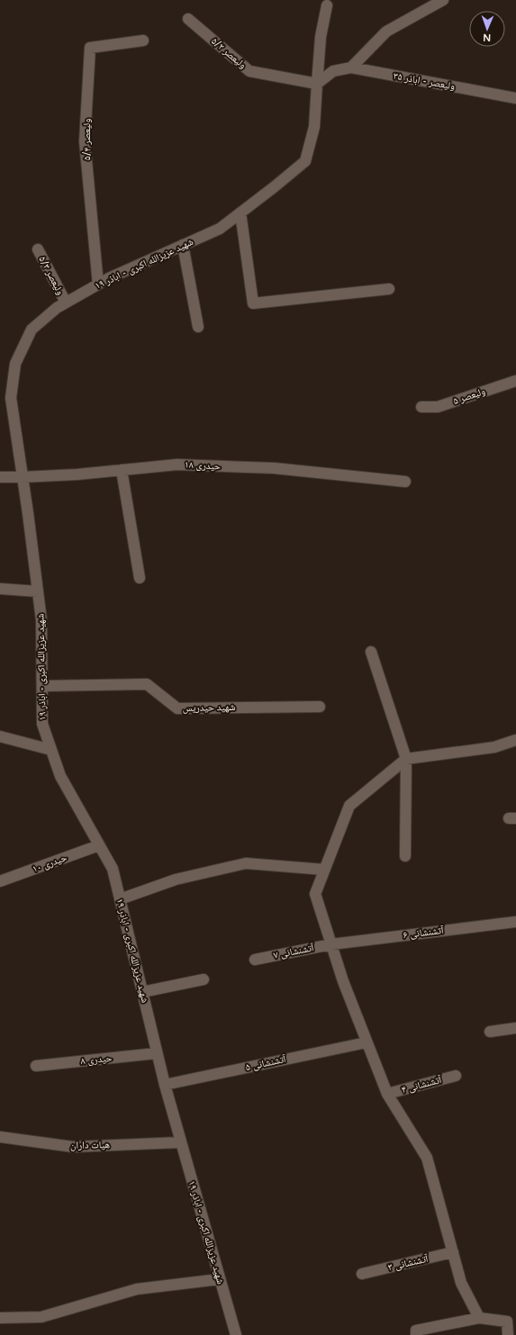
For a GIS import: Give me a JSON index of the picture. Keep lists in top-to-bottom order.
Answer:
{
  "streets": {
    "street": [
      "ولیعصر ۵/۲",
      "ولیعصر - اباذر ۳۵",
      "ولیعصر ۵/۴",
      "شهید عزیزالله اکبری - اباذر ۱۹",
      "ولیعصر ۵/۳",
      "ولیعصر ۵",
      "حیدری ۱۸",
      "شهید حیدریس",
      "حیدری ۱۰",
      "آتشنشانی ۶",
      "آتشنشانی ۷",
      "حیدری ۸",
      "آتشنشانی ۵",
      "آتشنشانی ۴",
      "هیات داران",
      "آتشنشانی ۳"
    ]
  },
  "crossings": [
    ["ولیعصر ۵/۲", "ولیعصر - اباذر ۳۵"],
    ["ولیعصر ۵/۲", "شهید عزیزالله اکبری - اباذر ۱۹"],
    ["ولیعصر - اباذر ۳۵", "شهید عزیزالله اکبری - اباذر ۱۹"],
    ["ولیعصر ۵/۴", "شهید عزیزالله اکبری - اباذر ۱۹"],
    ["شهید عزیزالله اکبری - اباذر ۱۹", "ولیعصر ۵/۳"],
    ["شهید عزیزالله اکبری - اباذر ۱۹", "حیدری ۱۸"],
    ["شهید عزیزالله اکبری - اباذر ۱۹", "شهید حیدریس"],
    ["شهید عزیزالله اکبری - اباذر ۱۹", "حیدری ۱۰"],
    ["شهید عزیزالله اکبری - اباذر ۱۹", "حیدری ۸"],
    ["شهید عزیزالله اکبری - اباذر ۱۹", "آتشنشانی ۵"],
    ["شهید عزیزالله اکبری - اباذر ۱۹", "هیات داران"],
    ["آتشنشانی ۶", "آتشنشانی ۷"]
  ],
  "north": "bottom"
}
